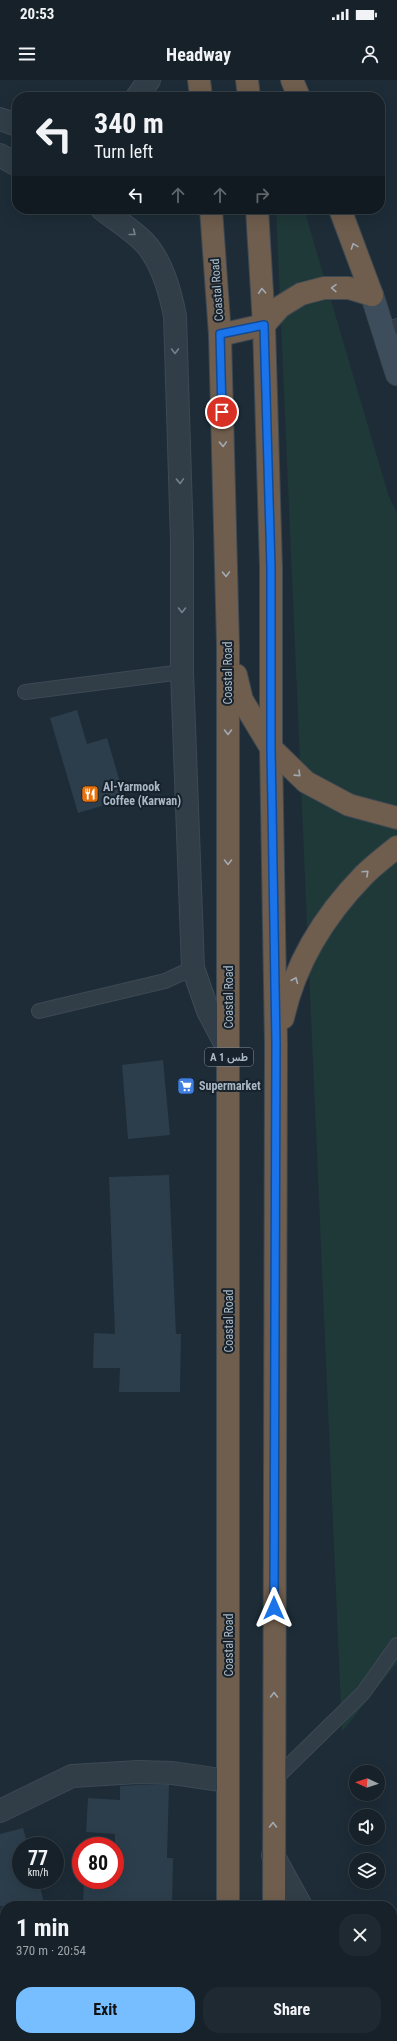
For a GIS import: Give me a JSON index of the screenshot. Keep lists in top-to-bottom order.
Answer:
{
  "streets": {
    "highway": ["Coastal Road", "A 1 طس"]
  },
  "places": {
    "restaurant": ["Al-Yarmook Coffee (Karwan)"],
    "supermarket": ["Supermarket"]
  },
  "north": "left",
  "page": {
    "status": "20:53",
    "header": "Headway",
    "turn": ["340 m", "Turn left"],
    "speed": "77 km/h",
    "limit": "80",
    "heading": ["1 min", "370 m · 20:54"],
    "buttons": ["Exit", "Share"]
  }
}
